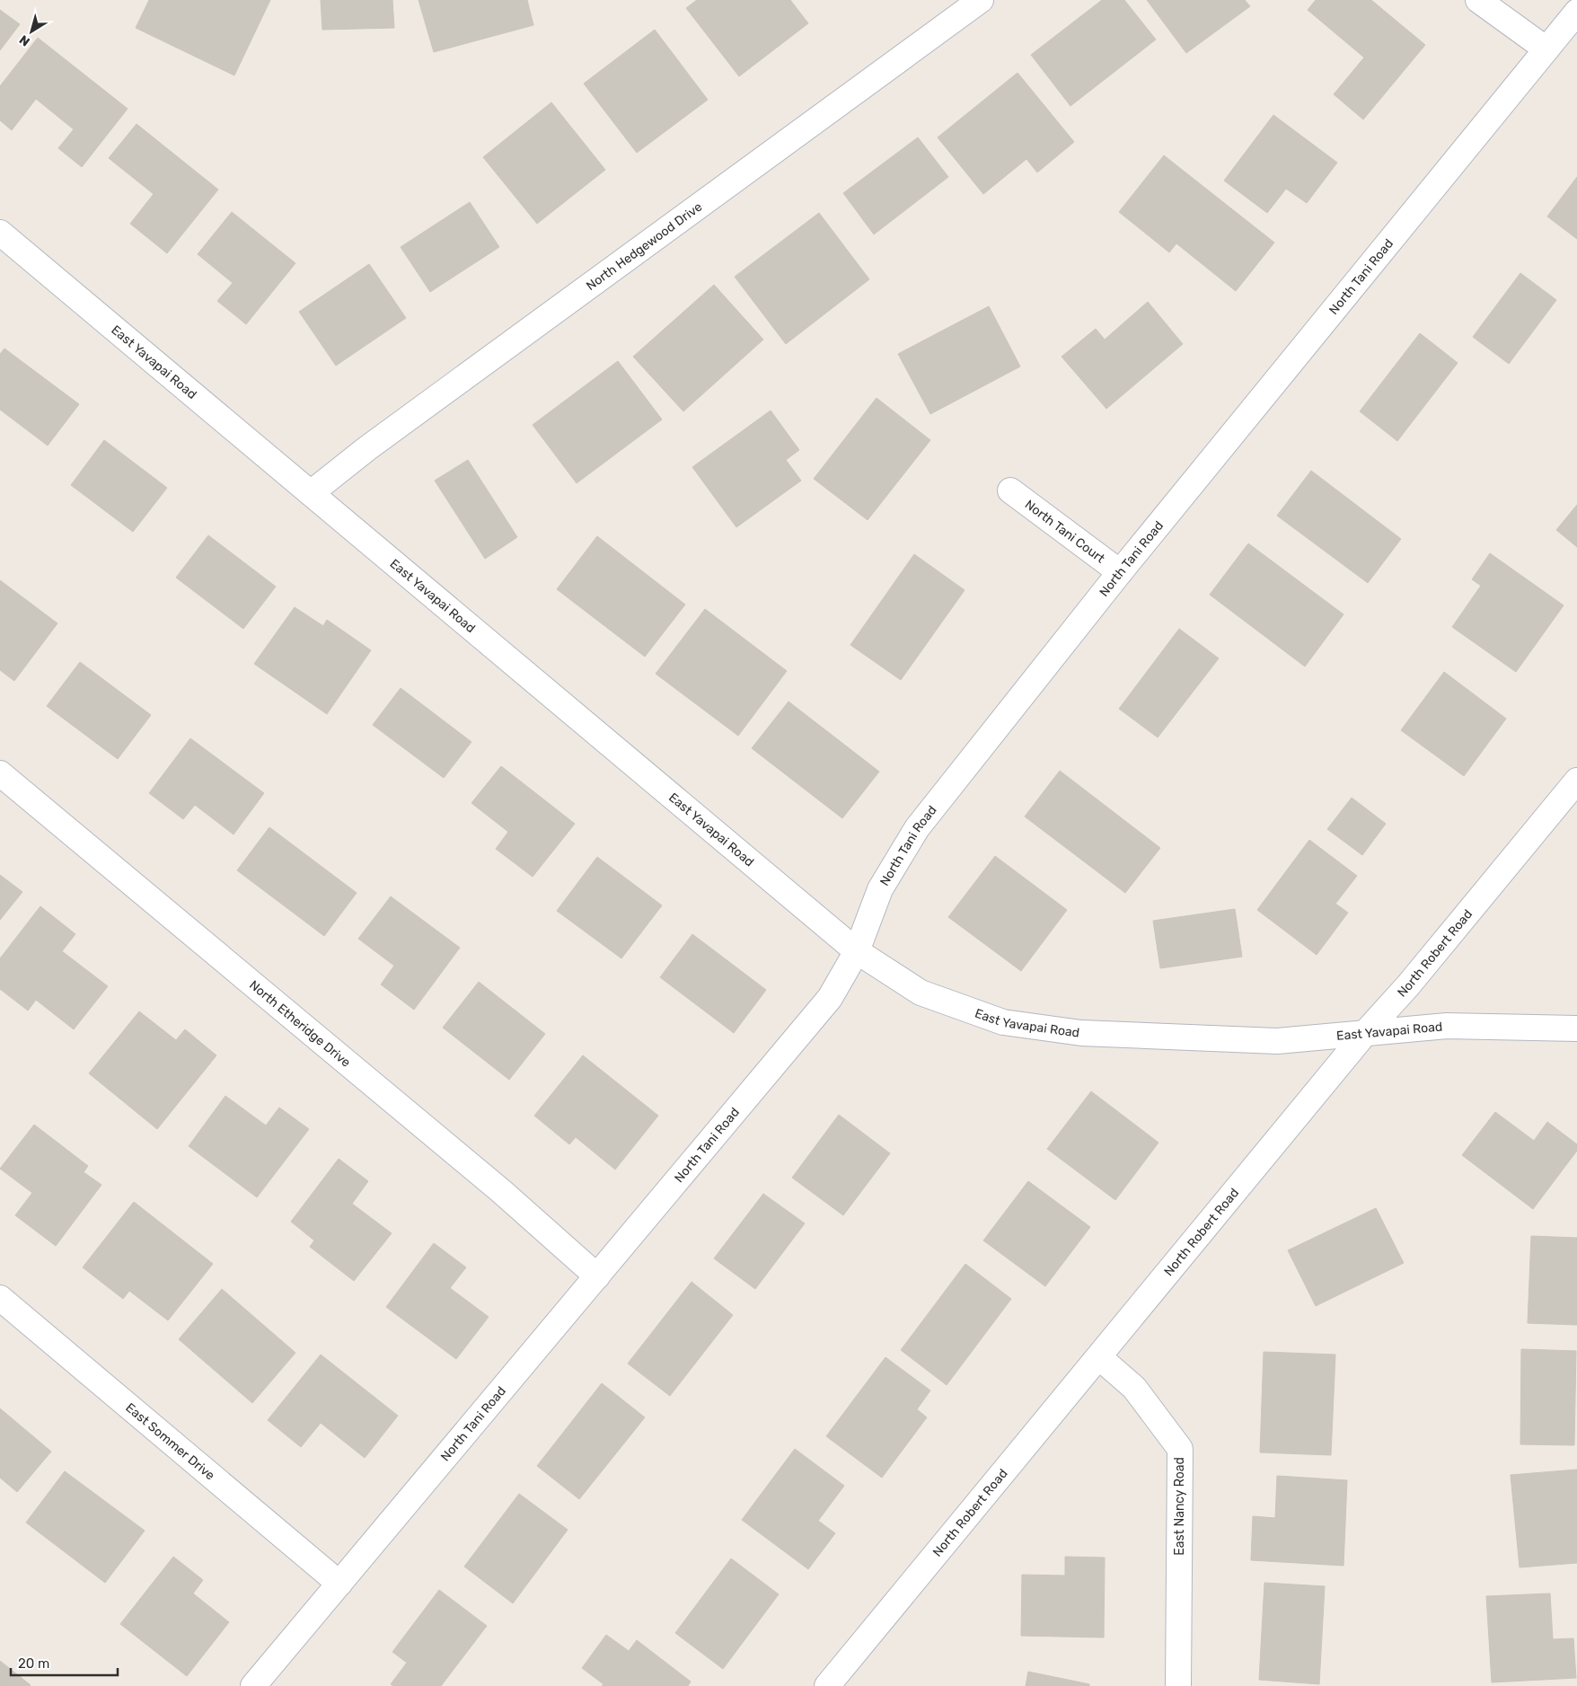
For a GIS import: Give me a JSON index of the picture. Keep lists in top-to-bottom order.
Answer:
{
  "streets": {
    "street": [
      "North Hedgewood Drive",
      "North Tani Road",
      "East Yavapai Road",
      "North Tani Court",
      "North Robert Road",
      "North Etheridge Drive",
      "East Sommer Drive",
      "East Nancy Road"
    ]
  },
  "crossings": [
    ["North Hedgewood Drive", "East Yavapai Road"],
    ["North Tani Road", "East Yavapai Road"],
    ["North Tani Road", "North Tani Court"],
    ["North Tani Road", "North Etheridge Drive"],
    ["North Tani Road", "East Sommer Drive"],
    ["East Yavapai Road", "North Robert Road"],
    ["North Robert Road", "East Nancy Road"]
  ],
  "scale_bar": "20 m",
  "north": "bottom left"
}
